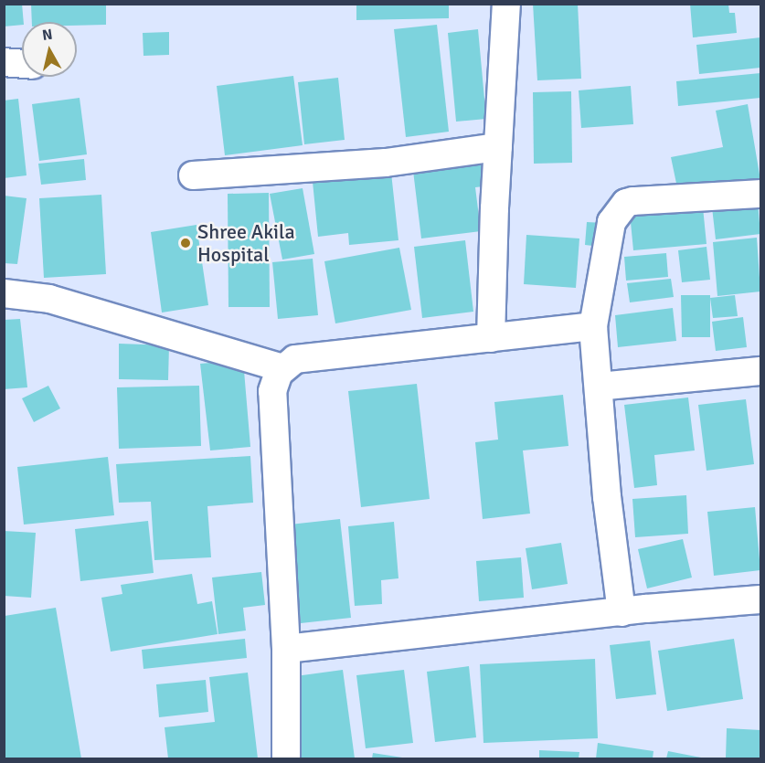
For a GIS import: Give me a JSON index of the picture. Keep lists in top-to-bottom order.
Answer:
{
  "places": ["Shree Akila Hospital"],
  "north": "top"
}
